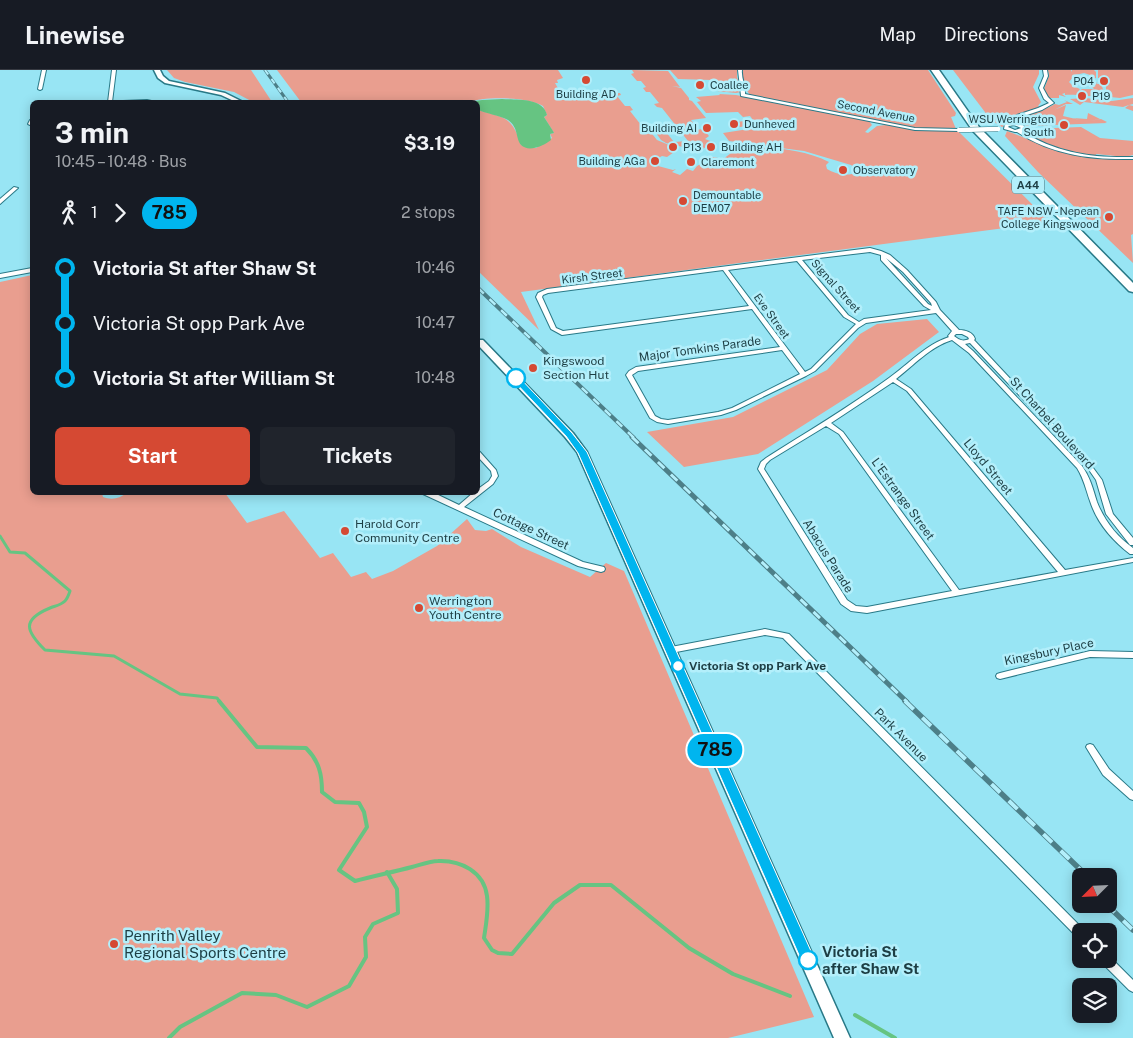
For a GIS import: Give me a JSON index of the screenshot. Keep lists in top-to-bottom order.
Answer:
{
  "streets": {
    "highway": ["A44"],
    "street": [
      "Second Avenue",
      "Kirsh Street",
      "Signal Street",
      "Eve Street",
      "Major Tomkins Parade",
      "St Charbel Boulevard",
      "Lloyd Street",
      "L'Estrange Street",
      "Cottage Street",
      "Abacus Parade",
      "Kingsbury Place",
      "Park Avenue"
    ]
  },
  "crossings": [
    ["Kirsh Street", "Signal Street"],
    ["Kirsh Street", "Eve Street"],
    ["Kirsh Street", "St Charbel Boulevard"],
    ["Signal Street", "Major Tomkins Parade"],
    ["Eve Street", "Major Tomkins Parade"],
    ["St Charbel Boulevard", "Abacus Parade"],
    ["Lloyd Street", "Abacus Parade"],
    ["L'Estrange Street", "Abacus Parade"]
  ],
  "places": [
    "Building AD",
    "P04",
    "Coallee",
    "P19",
    "Dunheved",
    "WSU Werrington South",
    "Building AI",
    "P13",
    "Building AH",
    "Building AGa",
    "Claremont",
    "Observatory",
    "Demountable DEM07",
    "TAFE NSW - Nepean College Kingswood",
    "Kingswood Section Hut",
    "Harold Corr Community Centre",
    "Werrington Youth Centre",
    "Victoria St opp Park Ave",
    "Penrith Valley Regional Sports Centre",
    "Victoria St after Shaw St"
  ],
  "lines": ["bus line 785"],
  "north": "bottom left",
  "page": {
    "header": "Linewise",
    "nav": ["Map", "Directions", "Saved"],
    "on_map": "785",
    "heading": ["3 min", "10:45 – 10:48 · Bus", "$3.19"],
    "legs": ["1", "785", "2 stops"],
    "list": [
      {
        "name": "Victoria St after Shaw St",
        "value": "10:46"
      },
      {
        "name": "Victoria St opp Park Ave",
        "value": "10:47"
      },
      {
        "name": "Victoria St after William St",
        "value": "10:48"
      }
    ],
    "buttons": ["Start", "Tickets"]
  }
}
